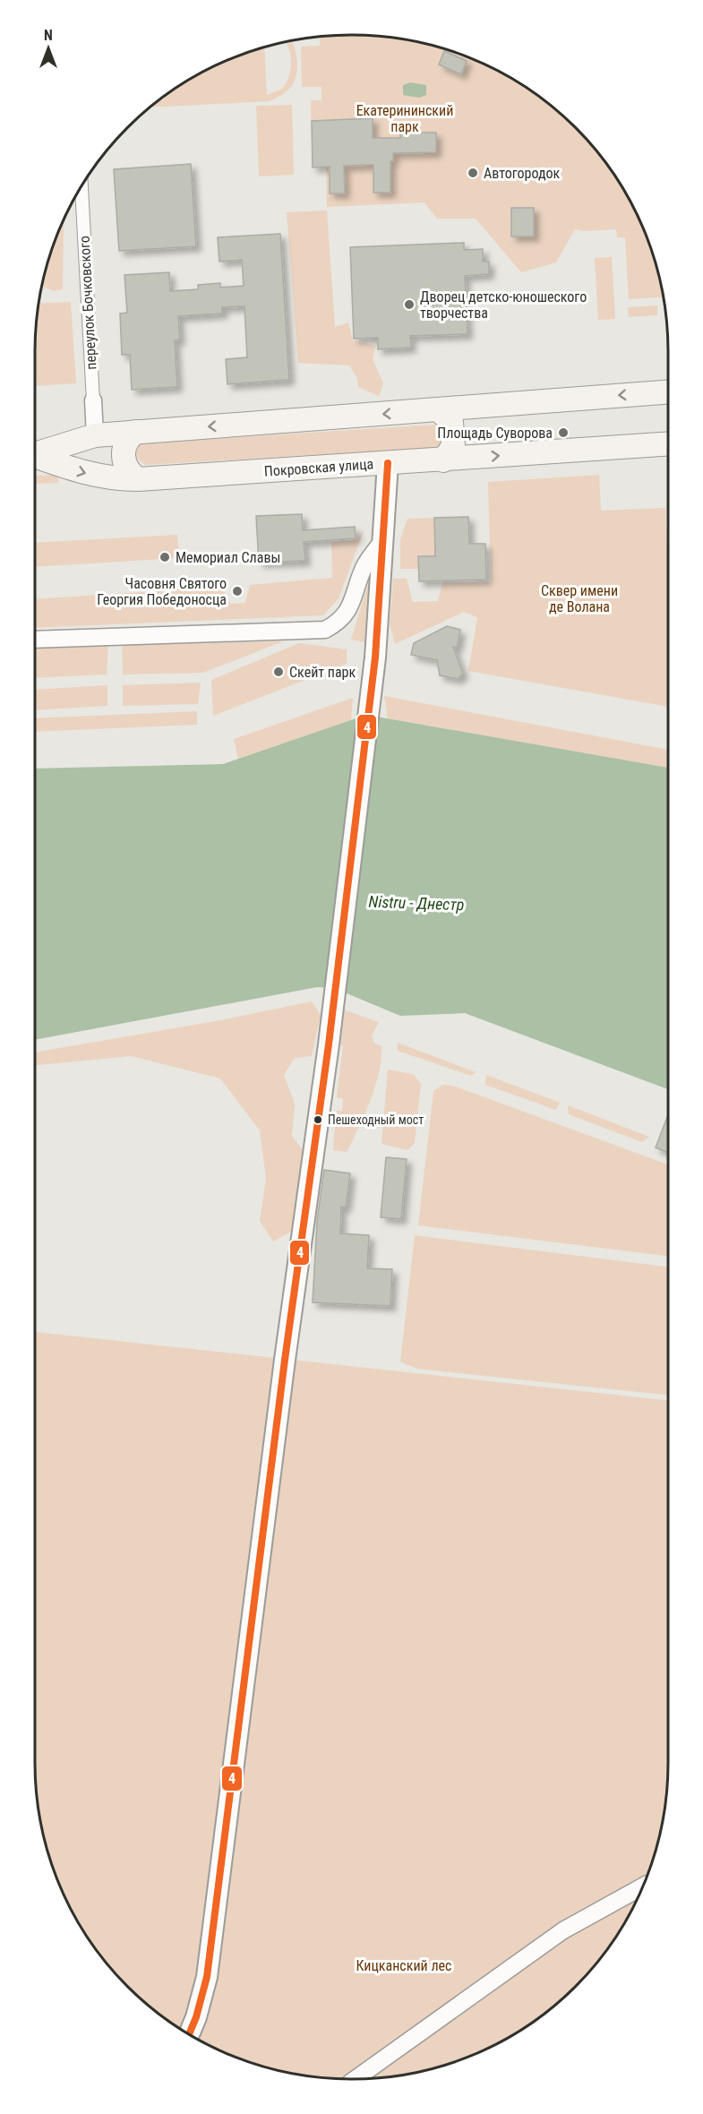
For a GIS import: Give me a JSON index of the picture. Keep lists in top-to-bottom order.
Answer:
{
  "streets": {
    "main road": ["Покровская улица"],
    "street": ["переулок Бочковского"]
  },
  "crossings": [
    ["переулок Бочковского", "Покровская улица"]
  ],
  "water": ["Nistru - Днестр"],
  "parks": ["Екатерининский парк", "Сквер имени де Волана", "Кицканский лес"],
  "places": [
    "Автогородок",
    "Дворец детско-юношеского творчества",
    "Площадь Суворова",
    "Мемориал Славы",
    "Часовня Святого Георгия Победоносца",
    "Скейт парк",
    "Пешеходный мост"
  ],
  "lines": ["transit line 4"],
  "north": "top"
}
